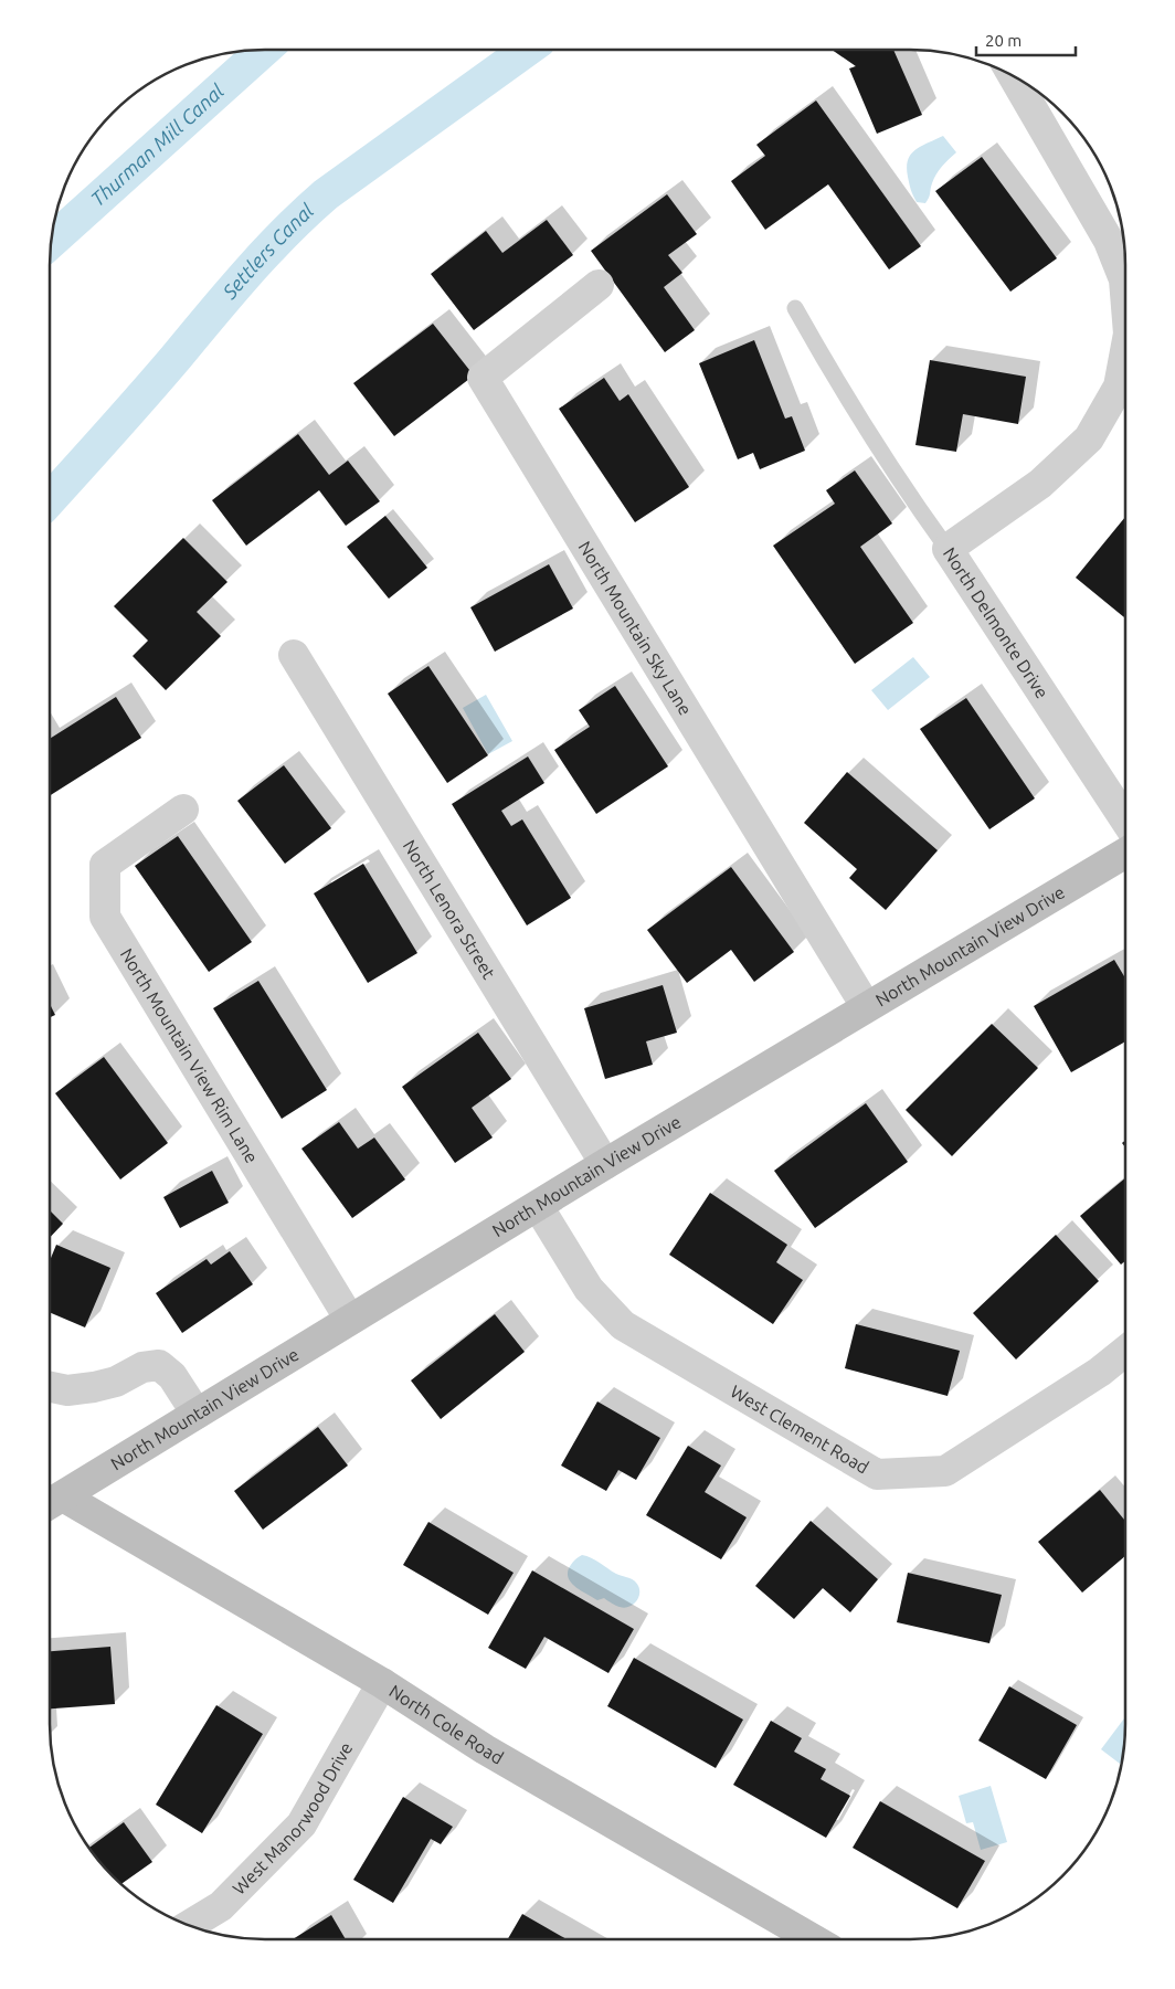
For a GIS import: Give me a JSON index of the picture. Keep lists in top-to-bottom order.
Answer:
{
  "streets": {
    "street": [
      "North Delmonte Drive",
      "North Mountain Sky Lane",
      "North Lenora Street",
      "North Mountain View Drive",
      "North Mountain View Rim Lane",
      "West Clement Road",
      "North Cole Road",
      "West Manorwood Drive"
    ]
  },
  "crossings": [
    ["North Mountain Sky Lane", "North Mountain View Drive"],
    ["North Lenora Street", "North Mountain View Drive"],
    ["North Mountain View Drive", "North Mountain View Rim Lane"],
    ["North Mountain View Drive", "West Clement Road"],
    ["North Mountain View Drive", "North Cole Road"],
    ["North Cole Road", "West Manorwood Drive"]
  ],
  "water": ["Thurman Mill Canal", "Settlers Canal"],
  "scale_bar": "20 m"
}
